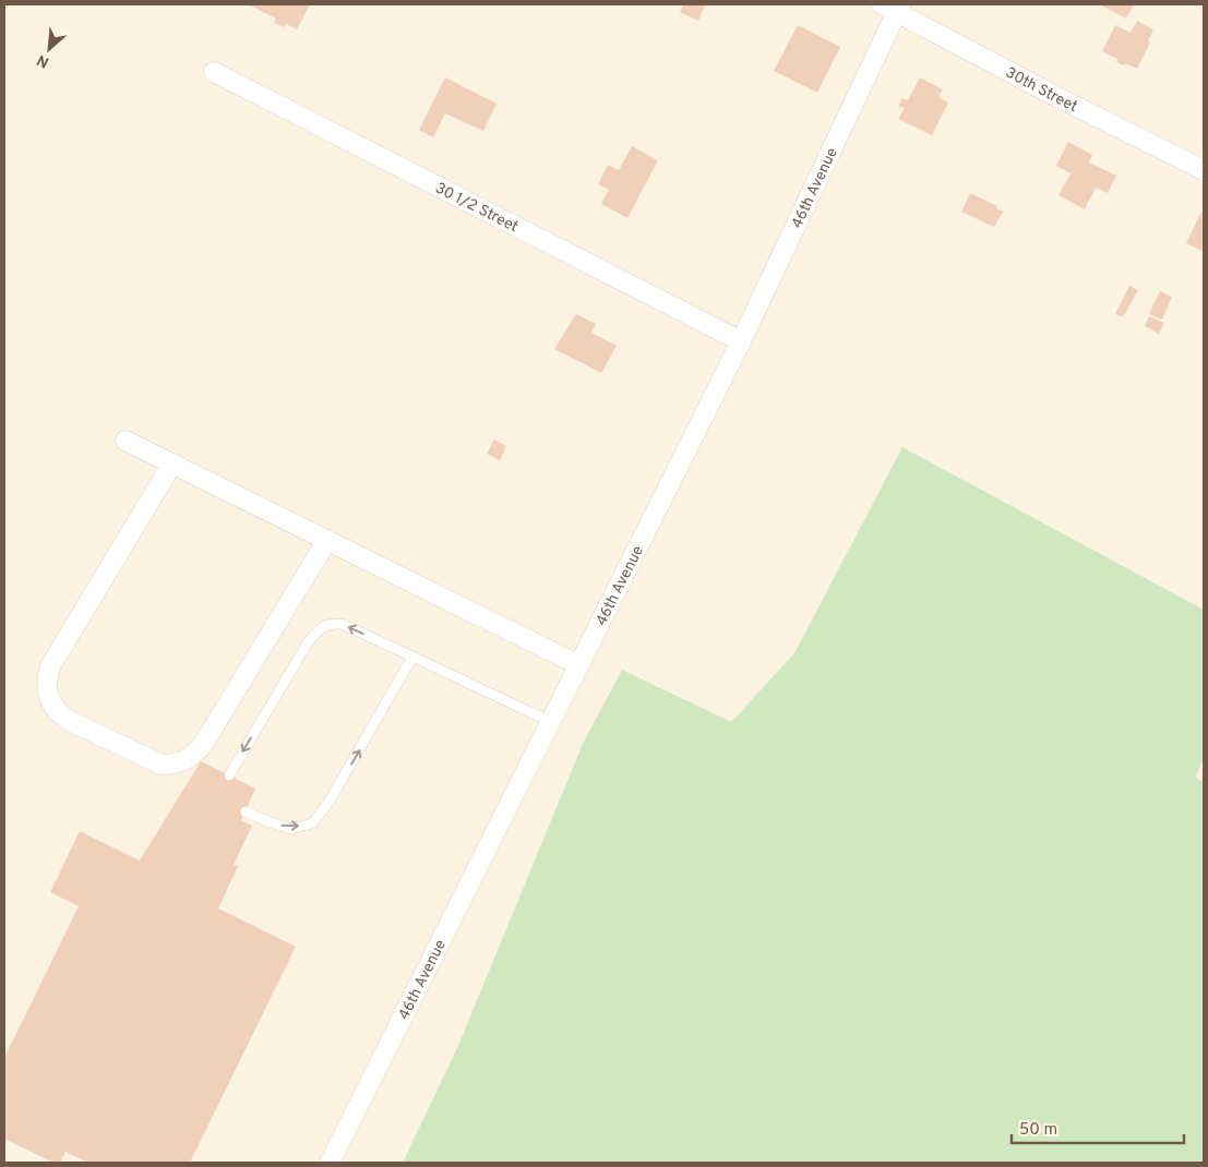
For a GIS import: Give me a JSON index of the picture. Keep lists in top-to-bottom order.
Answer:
{
  "streets": {
    "street": ["30th Street", "46th Avenue", "30 1/2 Street"]
  },
  "crossings": [
    ["30th Street", "46th Avenue"],
    ["46th Avenue", "30 1/2 Street"]
  ],
  "scale_bar": "50 m",
  "north": "bottom left"
}
